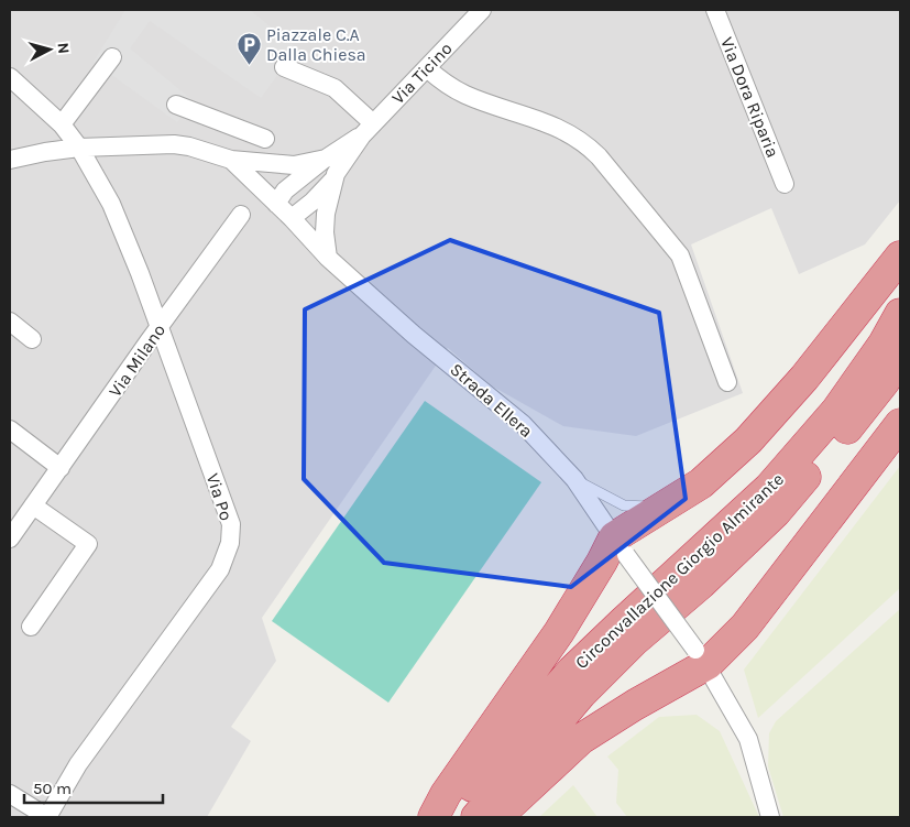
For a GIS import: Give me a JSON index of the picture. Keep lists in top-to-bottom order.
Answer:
{
  "streets": {
    "highway": ["Circonvallazione Giorgio Almirante"],
    "street": [
      "Via Ticino",
      "Via Dora Riparia",
      "Via Milano",
      "Strada Ellera",
      "Via Po"
    ]
  },
  "crossings": [
    ["Via Milano", "Via Po"],
    ["Strada Ellera", "Via Po"]
  ],
  "places": {
    "parking": ["Piazzale C.A Dalla Chiesa"]
  },
  "scale_bar": "50 m",
  "north": "right"
}
